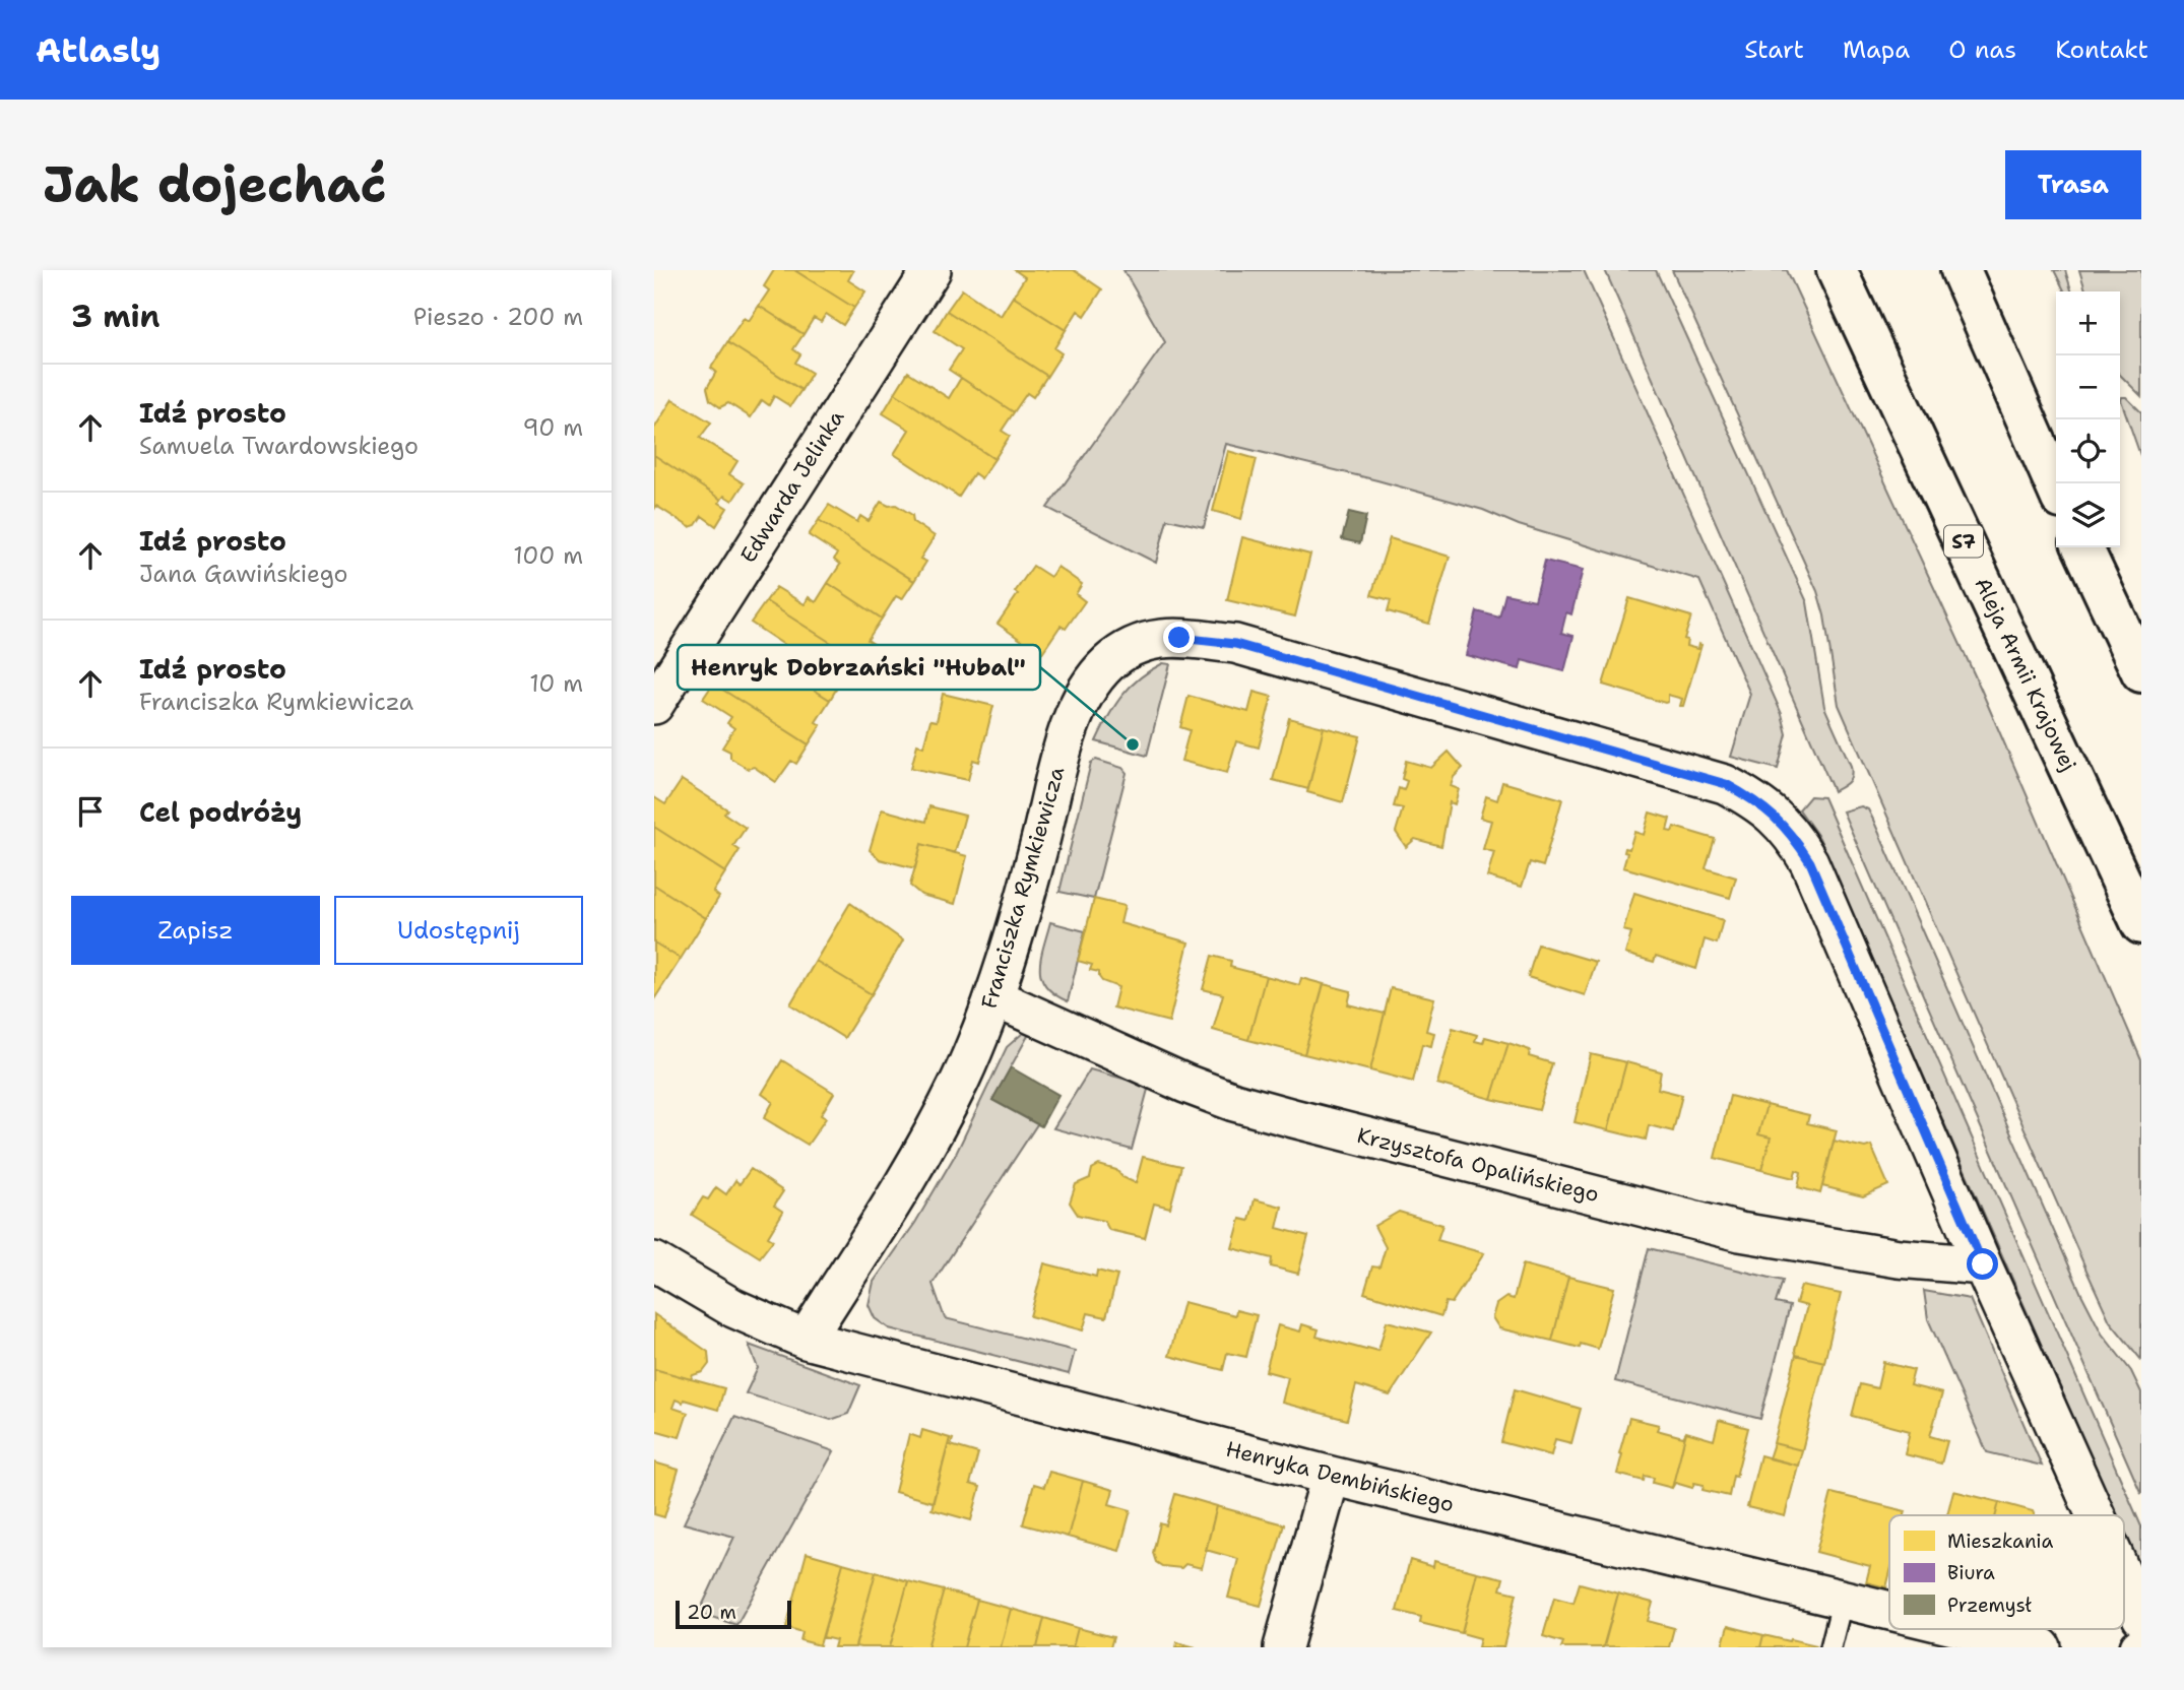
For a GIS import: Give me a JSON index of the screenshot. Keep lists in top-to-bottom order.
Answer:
{
  "streets": {
    "highway": ["S7", "Aleja Armii Krajowej"],
    "street": [
      "Edwarda Jelinka",
      "Franciszka Rymkiewicza",
      "Krzysztofa Opalińskiego",
      "Henryka Dembińskiego"
    ]
  },
  "crossings": [
    ["Franciszka Rymkiewicza", "Krzysztofa Opalińskiego"],
    ["Franciszka Rymkiewicza", "Henryka Dembińskiego"]
  ],
  "places": ["Henryk Dobrzański \"Hubal\""],
  "legend": ["Mieszkania", "Biura", "Przemysł"],
  "scale_bar": "20 m",
  "page": {
    "header": "Atlasly",
    "nav": [
      "Start",
      "Mapa",
      "O nas",
      "Kontakt"
    ],
    "buttons": [
      "Trasa",
      ["Zapisz", "Udostępnij"]
    ],
    "title": "Jak dojechać",
    "heading": ["3 min", "Pieszo · 200 m"],
    "map_buttons": ["+", "−"],
    "list": [
      ["Idź prosto", "Samuela Twardowskiego", "90 m"],
      ["Idź prosto", "Jana Gawińskiego", "100 m"],
      ["Idź prosto", "Franciszka Rymkiewicza", "10 m"],
      "Cel podróży"
    ],
    "scale": "20 m"
  }
}
